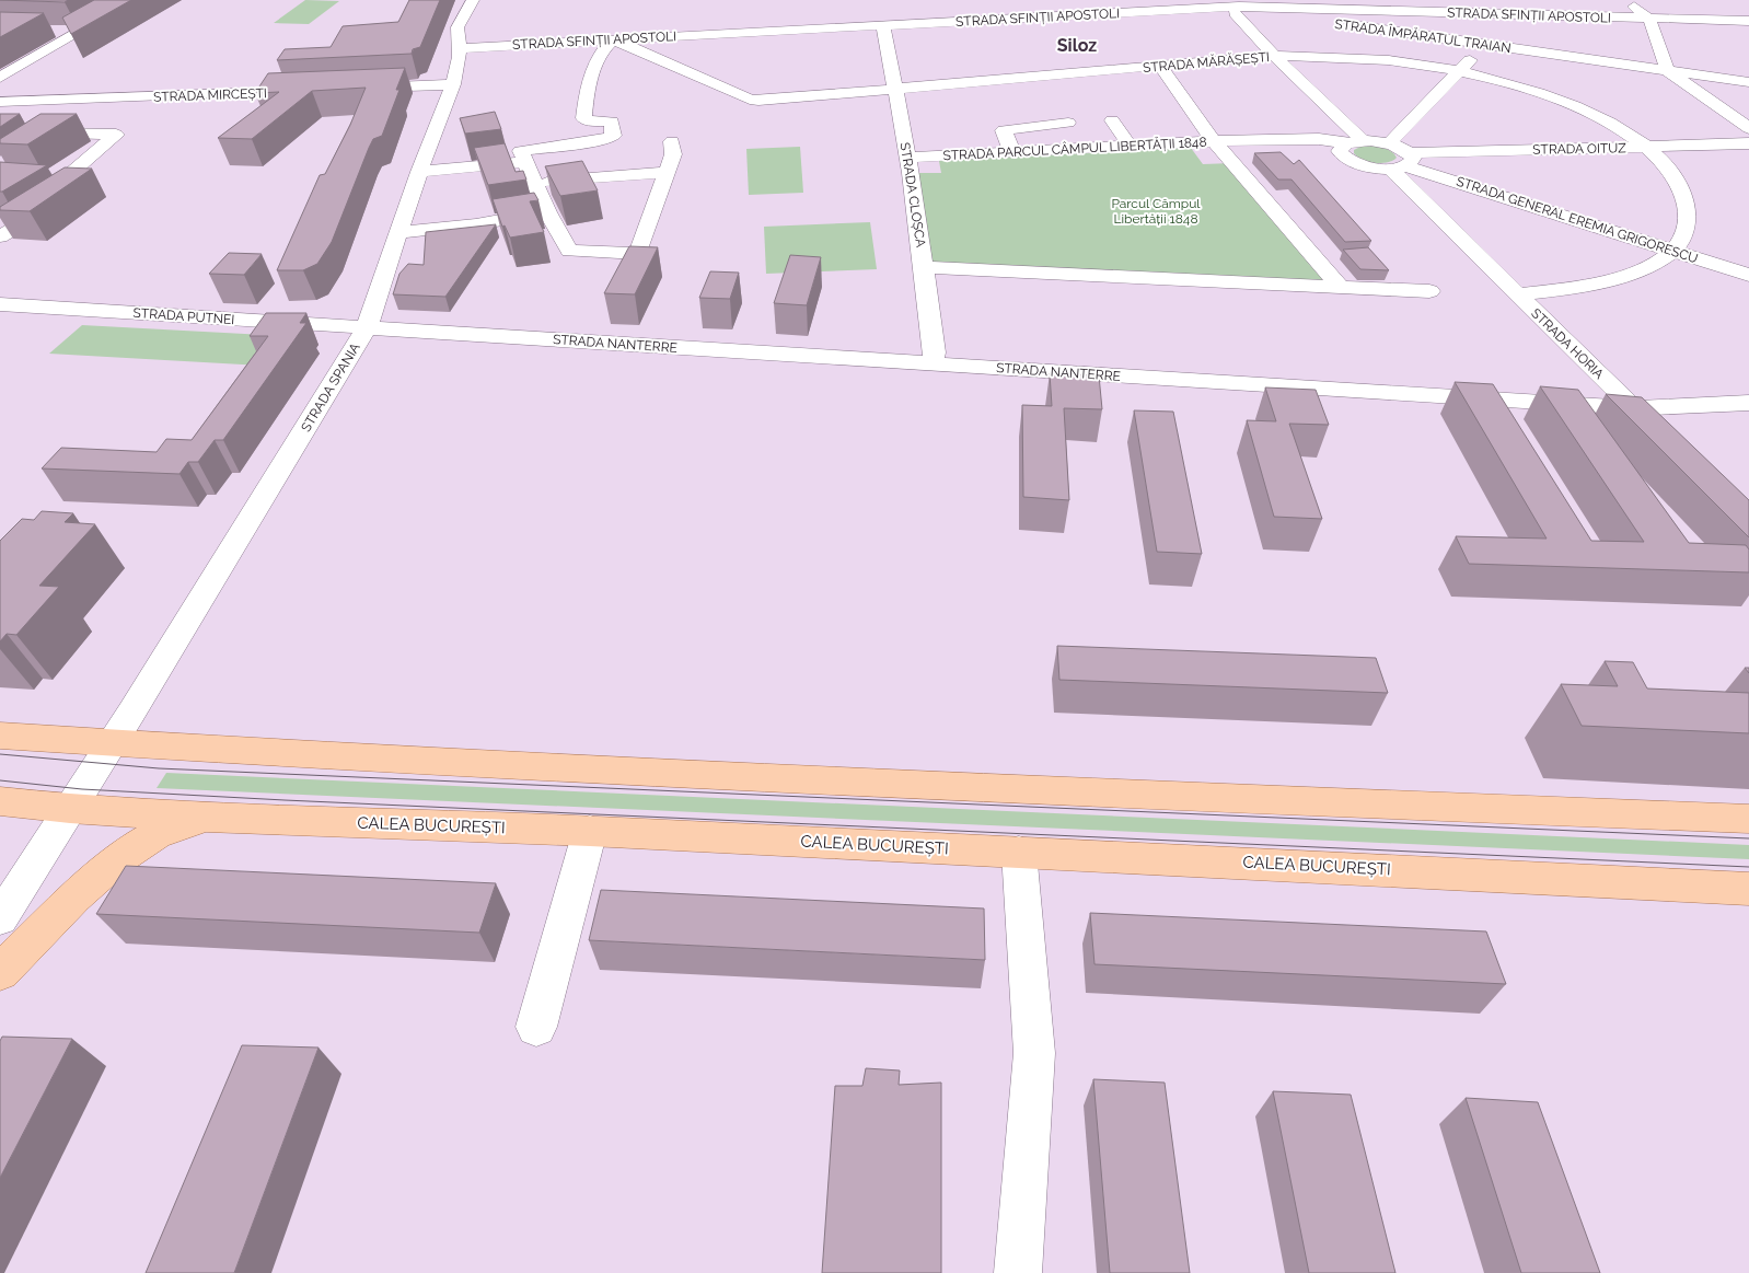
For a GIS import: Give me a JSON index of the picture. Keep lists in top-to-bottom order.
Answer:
{
  "streets": {
    "main road": ["CALEA BUCUREȘTI"],
    "street": [
      "STRADA SFINȚII APOSTOLI",
      "STRADA ÎMPĂRATUL TRAIAN",
      "STRADA MĂRĂȘEȘTI",
      "STRADA MIRCEȘTI",
      "STRADA PARCUL CÂMPUL LIBERTĂȚII 1848",
      "STRADA OITUZ",
      "STRADA CLOȘCA",
      "STRADA GENERAL EREMIA GRIGORESCU",
      "STRADA PUTNEI",
      "STRADA NANTERRE",
      "STRADA HORIA",
      "STRADA SPANIA"
    ]
  },
  "crossings": [
    ["STRADA SFINȚII APOSTOLI", "STRADA ÎMPĂRATUL TRAIAN"],
    ["STRADA SFINȚII APOSTOLI", "STRADA MĂRĂȘEȘTI"],
    ["STRADA SFINȚII APOSTOLI", "STRADA CLOȘCA"],
    ["STRADA SFINȚII APOSTOLI", "STRADA SPANIA"],
    ["STRADA MĂRĂȘEȘTI", "STRADA OITUZ"],
    ["STRADA MĂRĂȘEȘTI", "STRADA CLOȘCA"],
    ["STRADA MĂRĂȘEȘTI", "STRADA GENERAL EREMIA GRIGORESCU"],
    ["STRADA PARCUL CÂMPUL LIBERTĂȚII 1848", "STRADA CLOȘCA"],
    ["STRADA OITUZ", "STRADA GENERAL EREMIA GRIGORESCU"],
    ["STRADA OITUZ", "STRADA HORIA"],
    ["STRADA CLOȘCA", "STRADA NANTERRE"],
    ["STRADA GENERAL EREMIA GRIGORESCU", "STRADA HORIA"],
    ["STRADA PUTNEI", "STRADA NANTERRE"],
    ["STRADA PUTNEI", "STRADA SPANIA"],
    ["STRADA NANTERRE", "STRADA HORIA"],
    ["STRADA NANTERRE", "STRADA SPANIA"],
    ["STRADA SPANIA", "CALEA BUCUREȘTI"]
  ],
  "districts": ["Siloz"],
  "parks": ["Parcul Câmpul Libertății 1848"]
}
